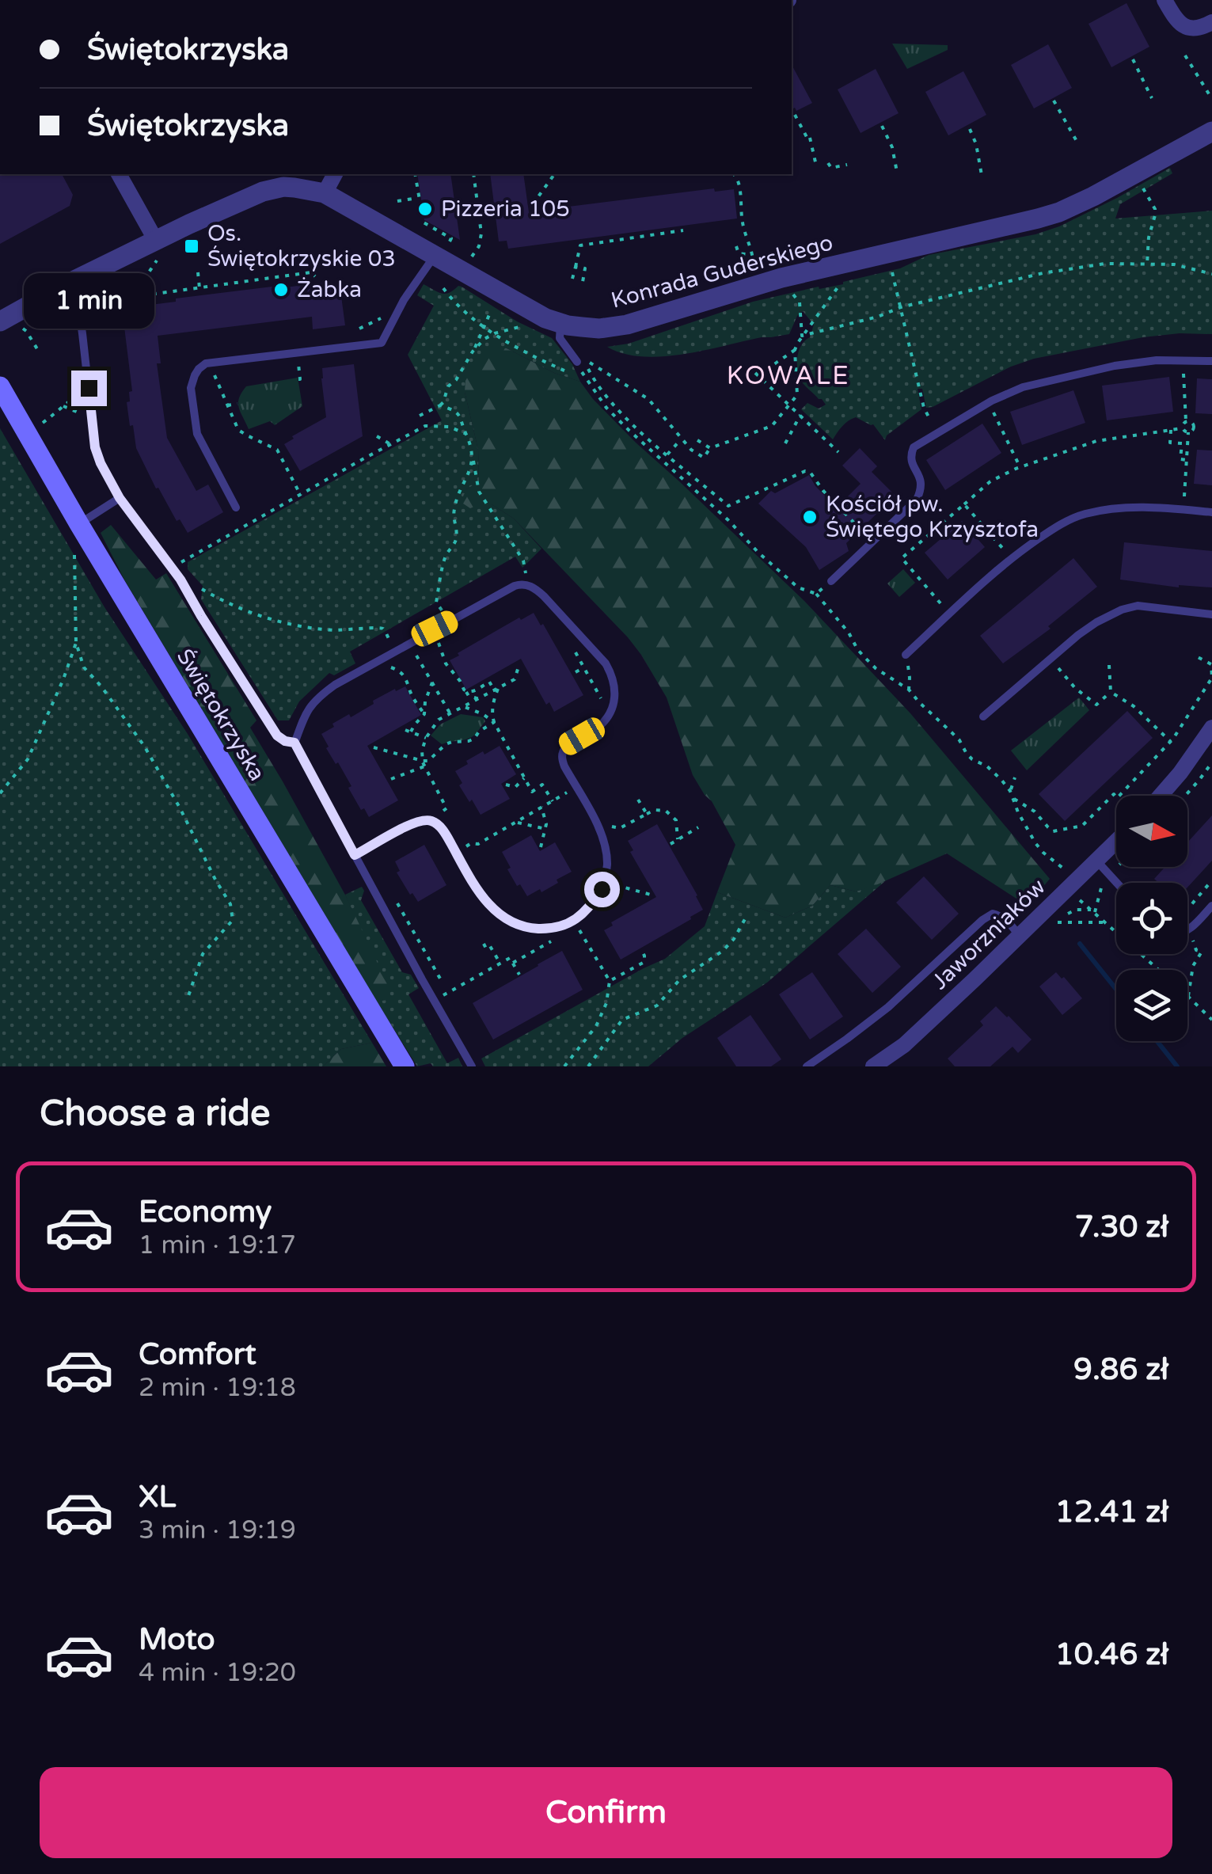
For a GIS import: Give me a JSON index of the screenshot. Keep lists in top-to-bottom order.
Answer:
{
  "streets": {
    "main road": ["Świętokrzyska"],
    "street": ["Konrada Guderskiego", "Jaworzniaków"]
  },
  "crossings": [
    ["Konrada Guderskiego", "Świętokrzyska"]
  ],
  "districts": ["KOWALE"],
  "places": {
    "other": ["Pizzeria 105", "Żabka", "Kościół pw. Świętego Krzysztofa"],
    "transit": ["Os. Świętokrzyskie 03"]
  },
  "north": "right",
  "page": {
    "banner": ["Świętokrzyska", "Świętokrzyska"],
    "bubble": "1 min",
    "heading": "Choose a ride",
    "list": [
      {
        "name": "Economy",
        "note": "1 min · 19:17",
        "value": "7.30 zł"
      },
      {
        "name": "Comfort",
        "note": "2 min · 19:18",
        "value": "9.86 zł"
      },
      {
        "name": "XL",
        "note": "3 min · 19:19",
        "value": "12.41 zł"
      },
      {
        "name": "Moto",
        "note": "4 min · 19:20",
        "value": "10.46 zł"
      }
    ],
    "buttons": "Confirm"
  }
}
